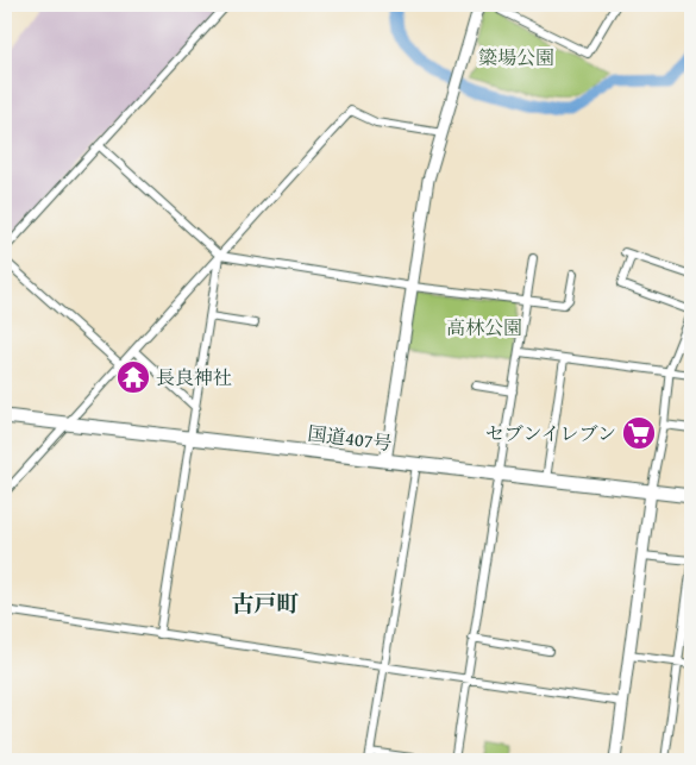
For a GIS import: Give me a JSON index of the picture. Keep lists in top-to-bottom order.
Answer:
{
  "streets": {
    "highway": ["国道407号"]
  },
  "districts": ["古戸町"],
  "parks": ["簗場公園", "高林公園"],
  "places": {
    "temple": ["長良神社"],
    "supermarket": ["セブンイレブン"]
  }
}
